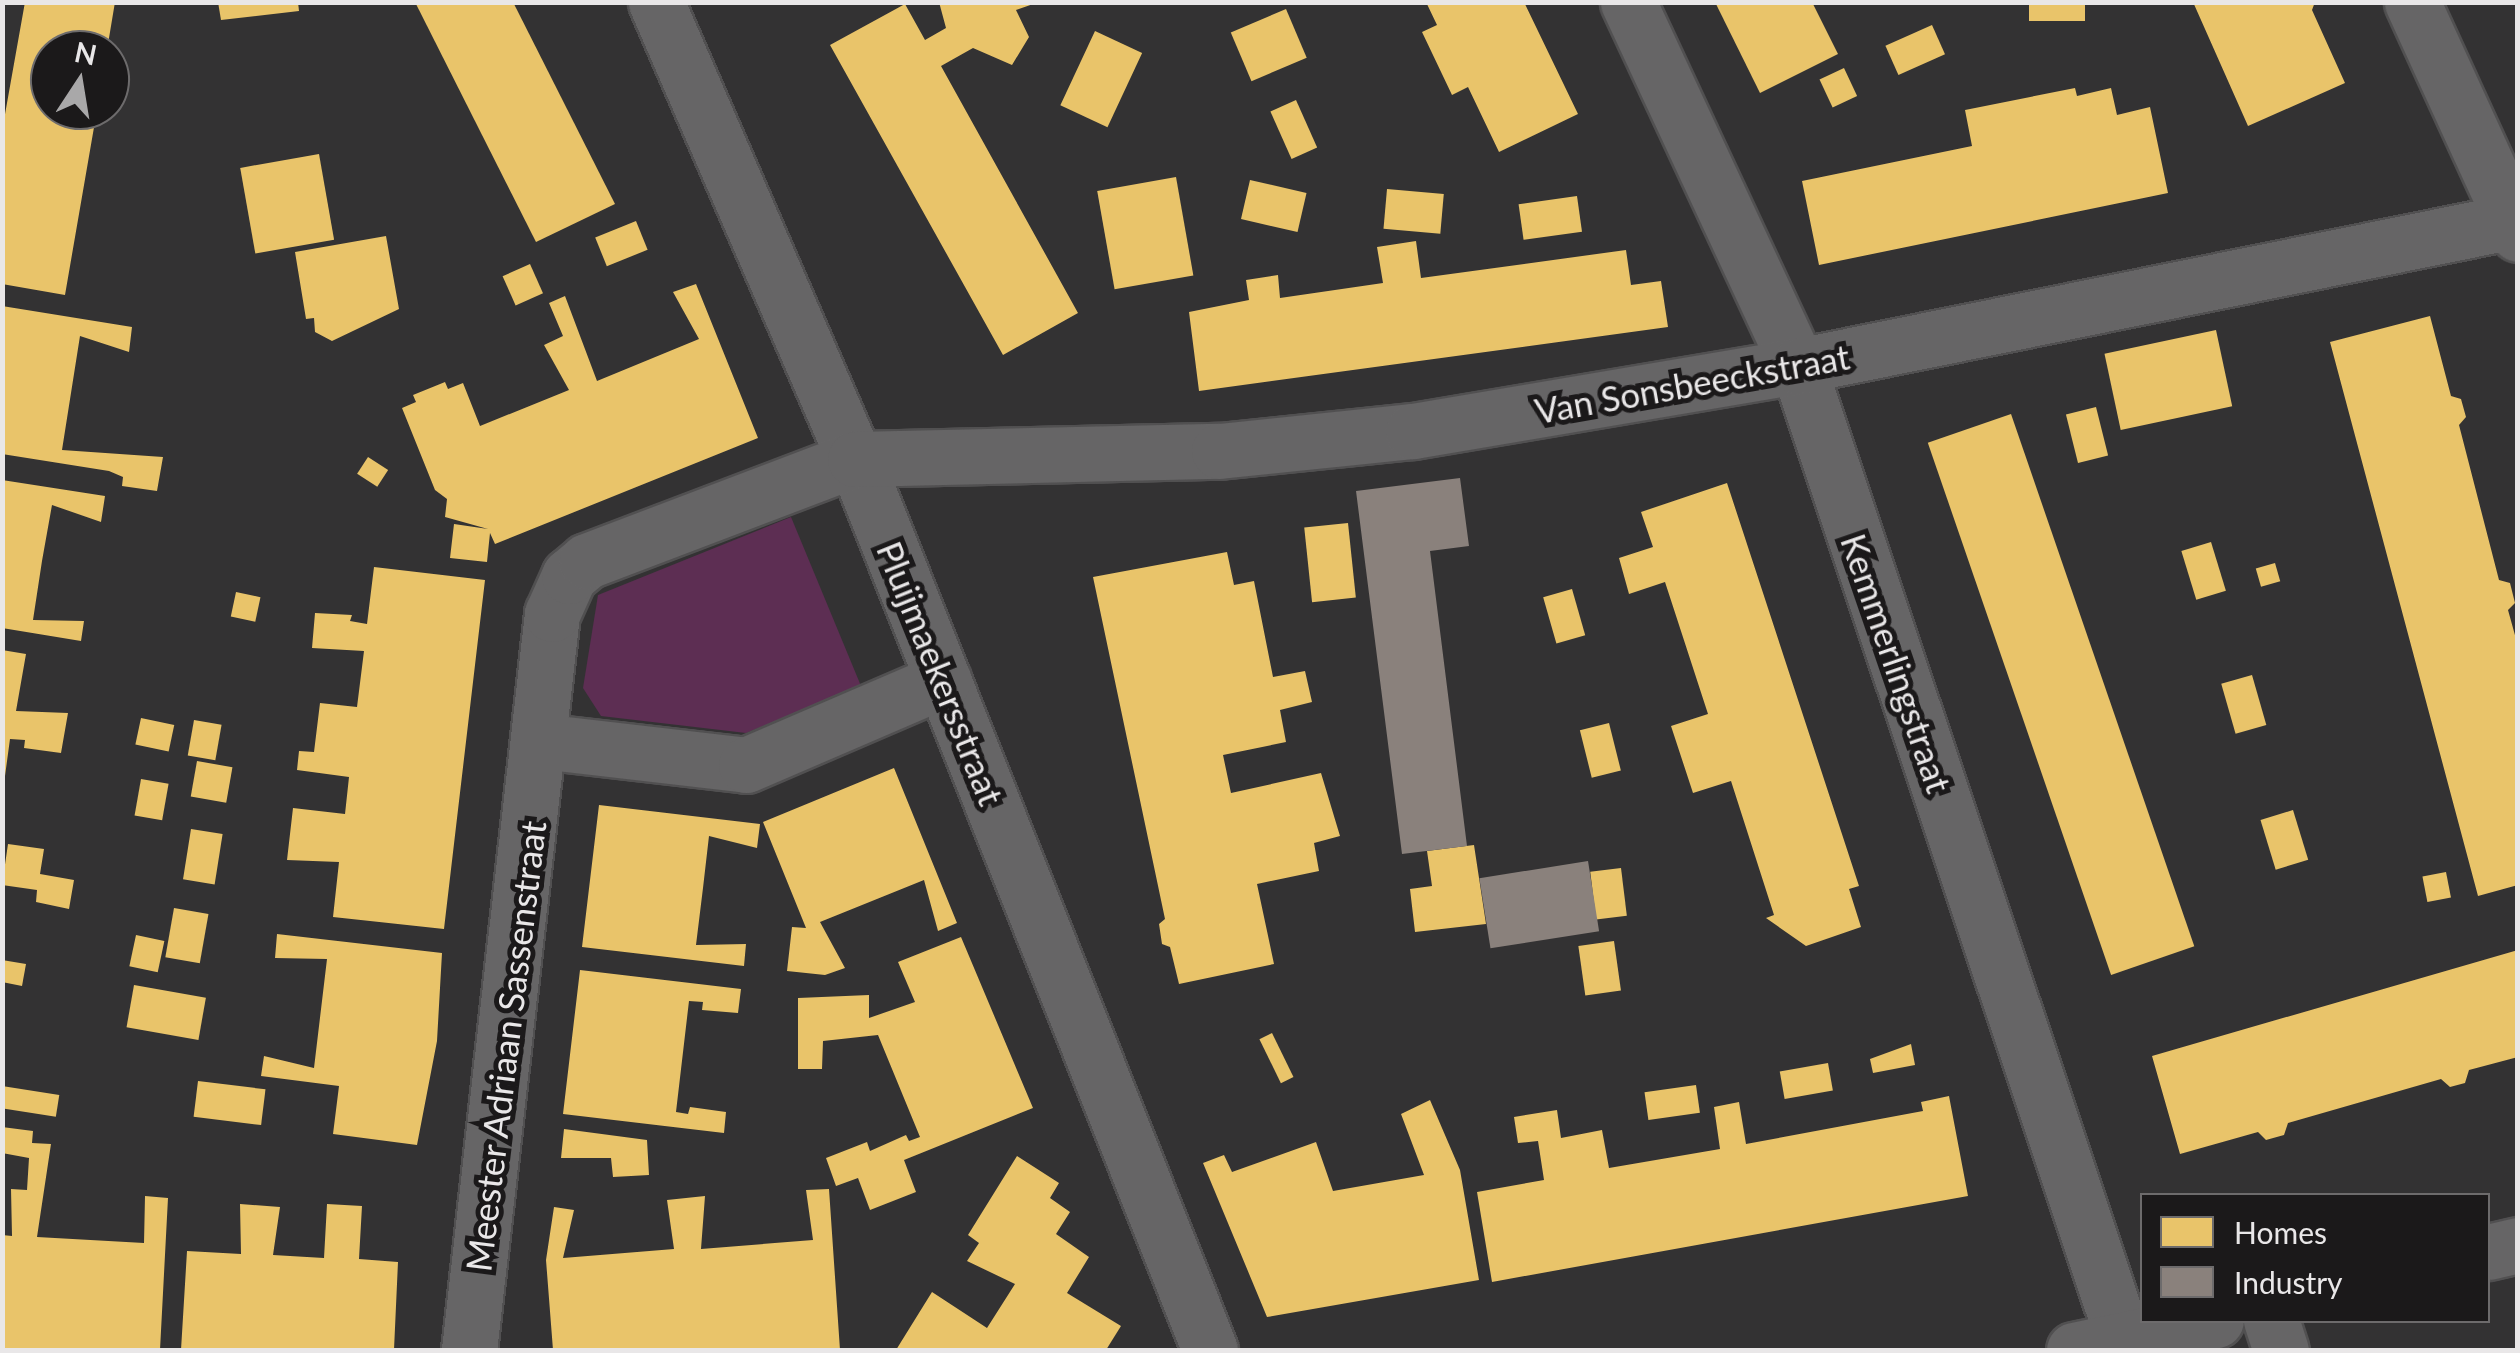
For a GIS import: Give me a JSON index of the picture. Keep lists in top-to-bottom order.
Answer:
{
  "streets": {
    "street": [
      "Van Sonsbeeckstraat",
      "Kemmerlingstraat",
      "Pluijmaekersstraat",
      "Meester Adriaan Sassenstraat"
    ]
  },
  "crossings": [
    ["Van Sonsbeeckstraat", "Kemmerlingstraat"],
    ["Van Sonsbeeckstraat", "Pluijmaekersstraat"],
    ["Van Sonsbeeckstraat", "Meester Adriaan Sassenstraat"],
    ["Pluijmaekersstraat", "Meester Adriaan Sassenstraat"]
  ],
  "legend": ["Homes", "Industry"],
  "north": "top"
}
